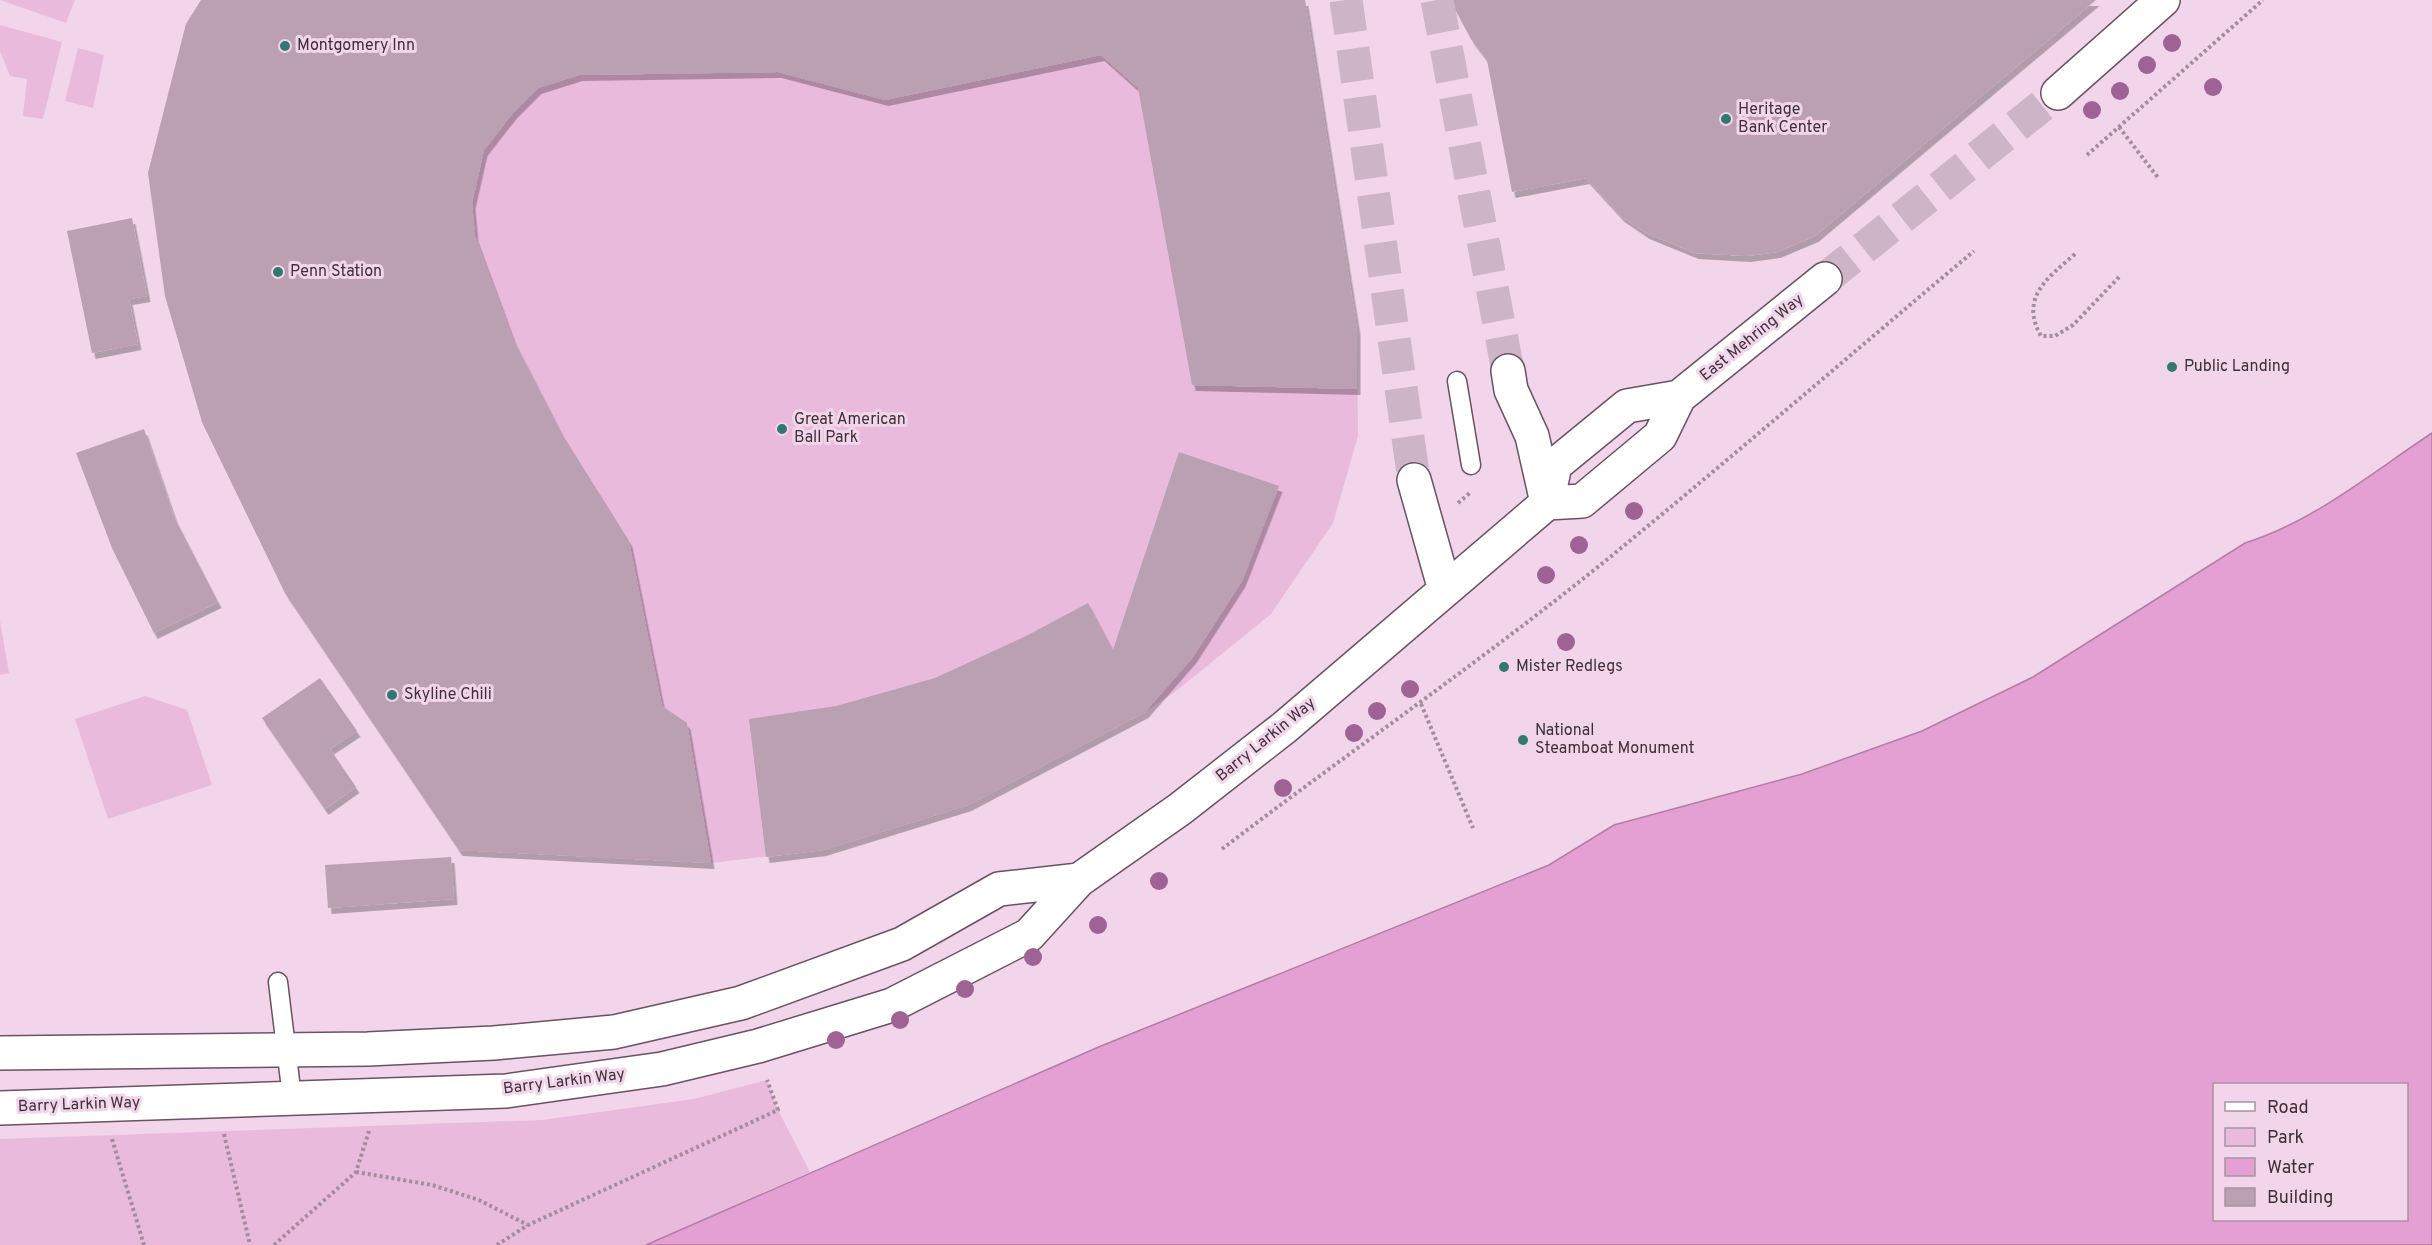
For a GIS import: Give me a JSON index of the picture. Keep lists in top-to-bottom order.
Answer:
{
  "streets": {
    "main road": ["East Mehring Way", "Barry Larkin Way"]
  },
  "places": [
    "Montgomery Inn",
    "Heritage Bank Center",
    "Penn Station",
    "Public Landing",
    "Great American Ball Park",
    "Mister Redlegs",
    "Skyline Chili",
    "National Steamboat Monument"
  ],
  "legend": [
    "Road",
    "Park",
    "Water",
    "Building"
  ]
}
